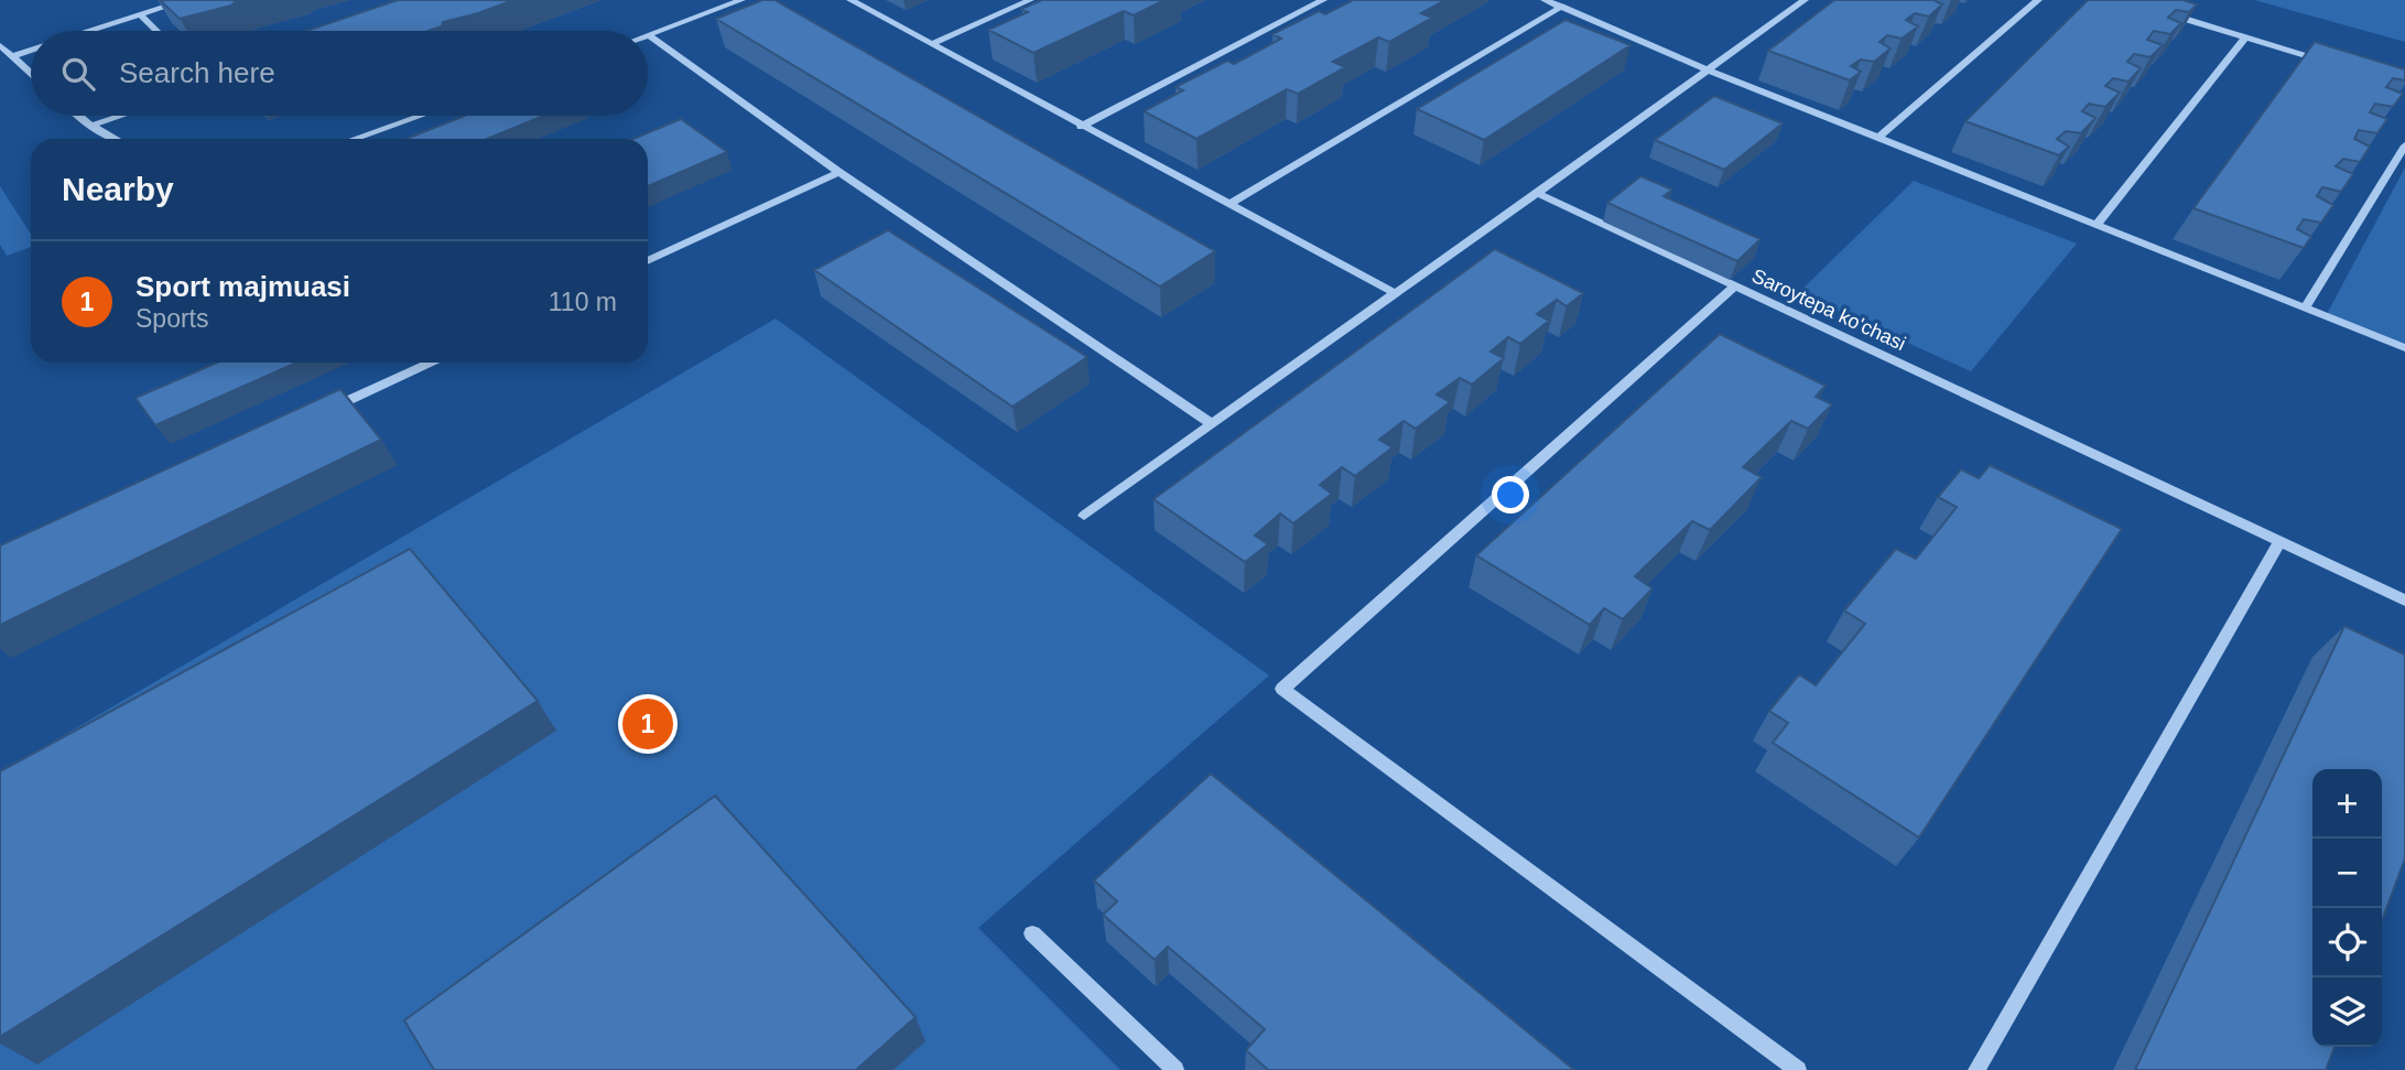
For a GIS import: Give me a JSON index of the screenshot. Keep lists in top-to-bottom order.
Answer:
{
  "streets": {
    "lane": ["Saroytepa ko'chasi"]
  },
  "page": {
    "search": "Search here",
    "heading": "Nearby",
    "list": [
      {
        "mark": "1",
        "name": "Sport majmuasi",
        "note": "Sports",
        "value": "110 m"
      }
    ],
    "pins": "1",
    "map_buttons": ["+", "−"]
  }
}
